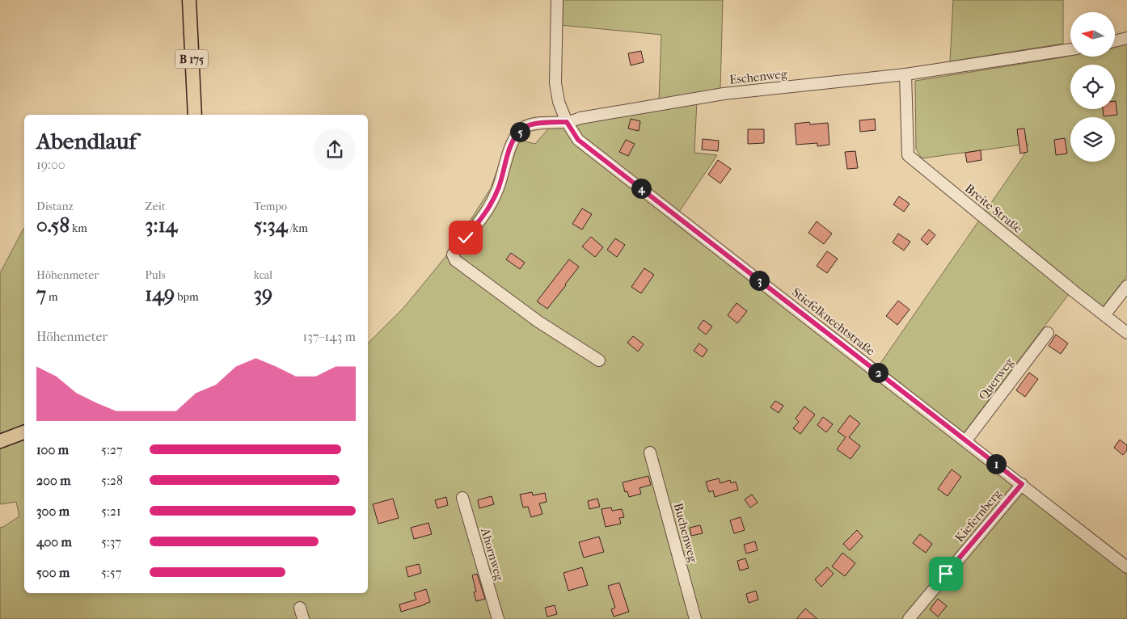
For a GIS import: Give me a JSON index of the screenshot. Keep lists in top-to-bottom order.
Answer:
{
  "streets": {
    "main road": ["B 175"],
    "street": [
      "Eschenweg",
      "Breite Straße",
      "Stiefelknechtstraße",
      "Querweg",
      "Kiefernberg",
      "Buchenweg",
      "Ahornweg"
    ]
  },
  "crossings": [
    ["Eschenweg", "Breite Straße"],
    ["Eschenweg", "Stiefelknechtstraße"],
    ["Stiefelknechtstraße", "Querweg"],
    ["Stiefelknechtstraße", "Kiefernberg"]
  ],
  "north": "left",
  "page": {
    "heading": ["Abendlauf", "19:00"],
    "pins": [
      "5",
      "4",
      "3",
      "2",
      "1"
    ],
    "stats": [
      ["Distanz", "0.58 km"],
      ["Zeit", "3:14"],
      ["Tempo", "5:34 /km"],
      ["Höhenmeter", "7 m"],
      ["Puls", "149 bpm"],
      ["kcal", "39"]
    ],
    "chart": ["Höhenmeter", "137–143 m"],
    "list": [
      {
        "name": "100 m",
        "note": "5:27"
      },
      {
        "name": "200 m",
        "note": "5:28"
      },
      {
        "name": "300 m",
        "note": "5:21"
      },
      {
        "name": "400 m",
        "note": "5:37"
      },
      {
        "name": "500 m",
        "note": "5:57"
      }
    ]
  }
}
